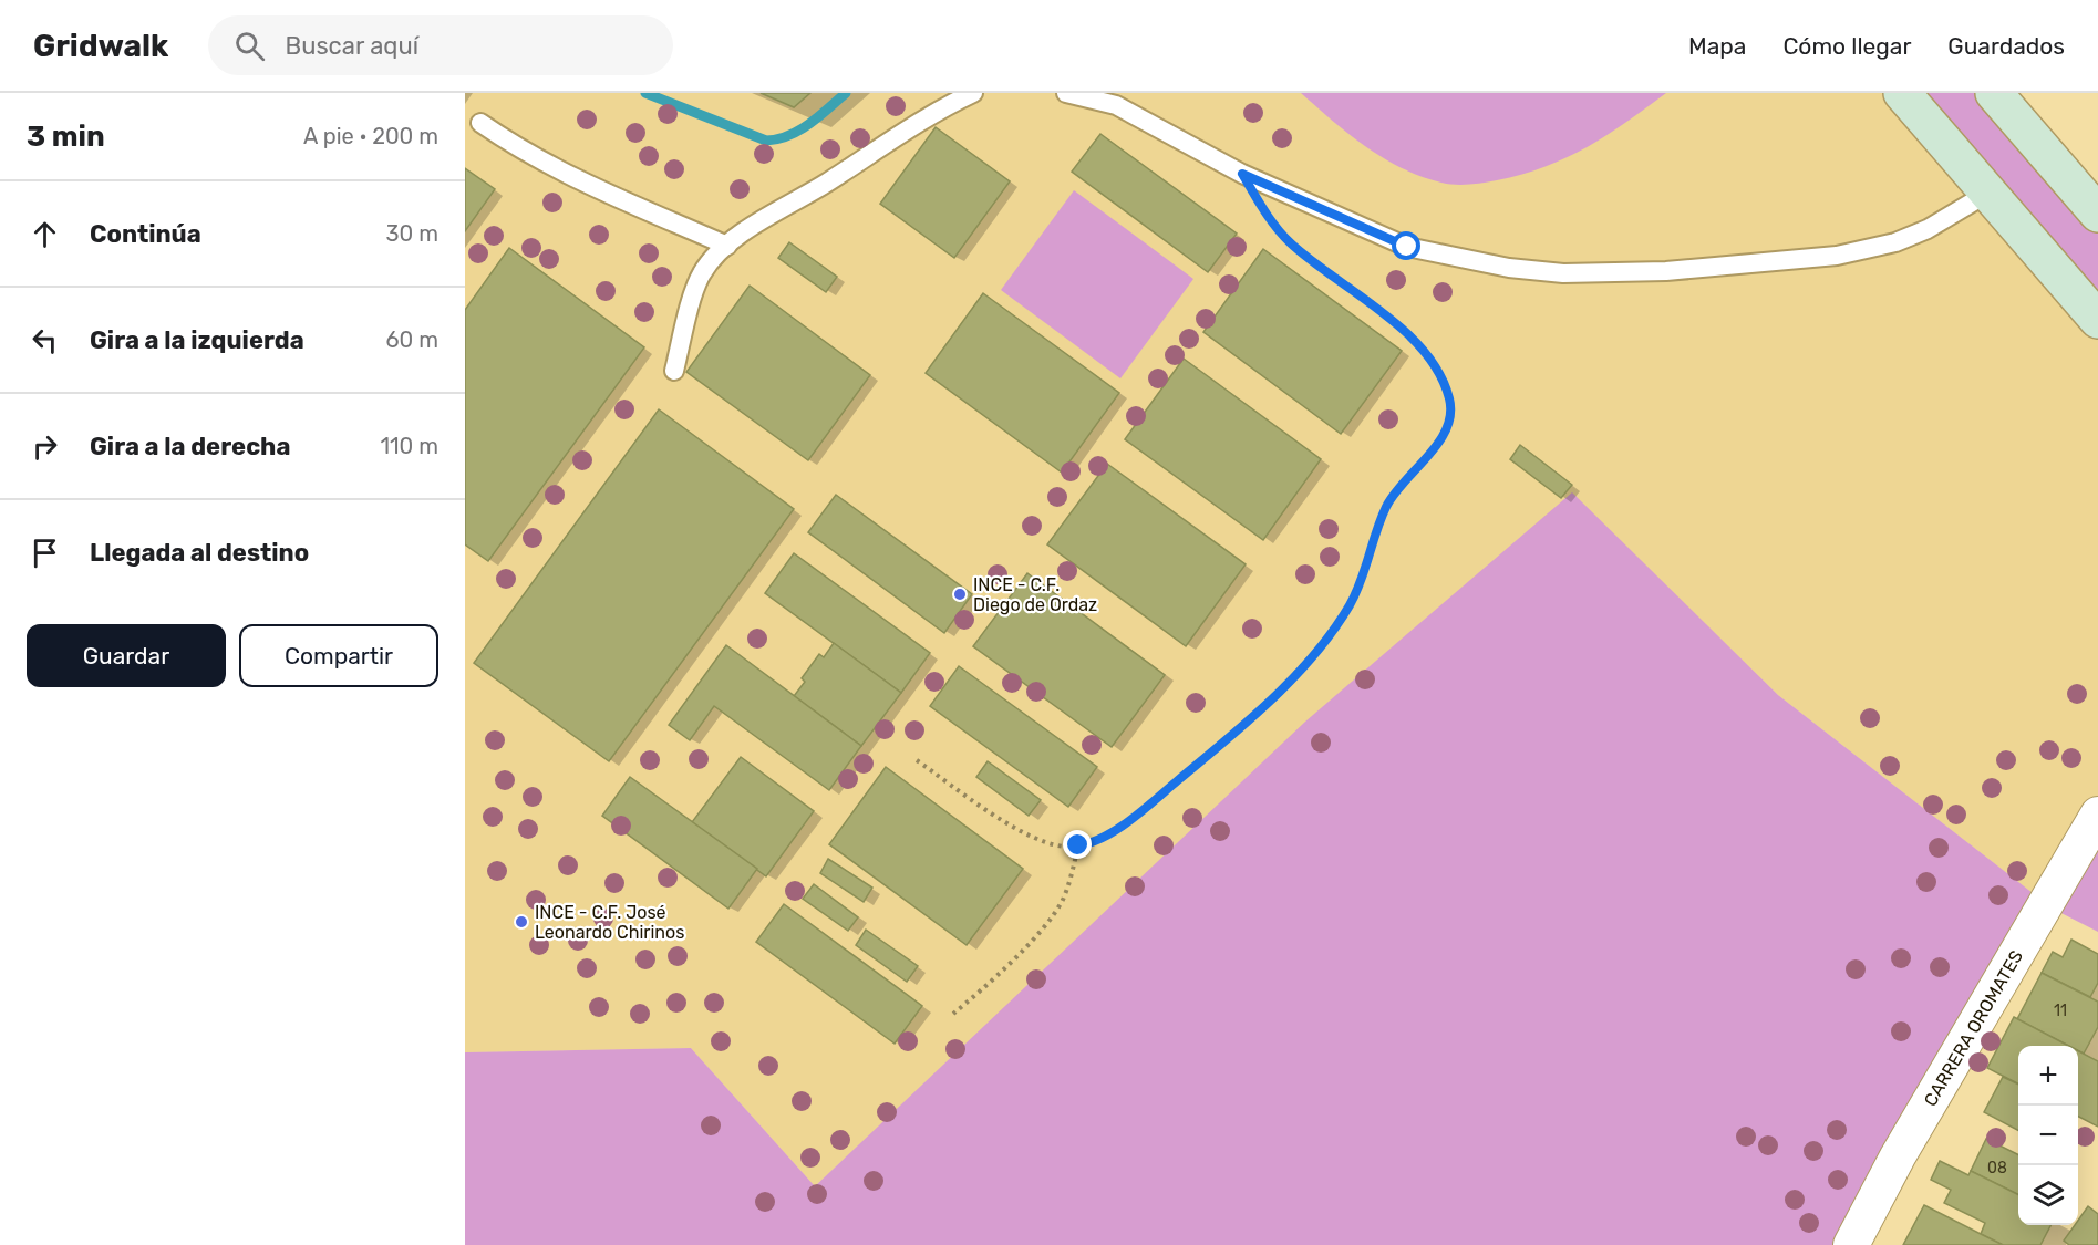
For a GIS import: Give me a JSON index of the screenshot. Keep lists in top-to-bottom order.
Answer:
{
  "streets": {
    "street": ["CARRERA OROMATES"]
  },
  "places": ["INCE - C.F. Diego de Ordaz", "INCE - C.F. José Leonardo Chirinos"],
  "house_numbers": ["11", "08"],
  "page": {
    "header": "Gridwalk",
    "search": "Buscar aquí",
    "nav": ["Mapa", "Cómo llegar", "Guardados"],
    "heading": ["3 min", "A pie · 200 m"],
    "list": [
      ["Continúa", "30 m"],
      ["Gira a la izquierda", "60 m"],
      ["Gira a la derecha", "110 m"],
      "Llegada al destino"
    ],
    "buttons": ["Guardar", "Compartir"],
    "map_buttons": ["+", "−"]
  }
}
